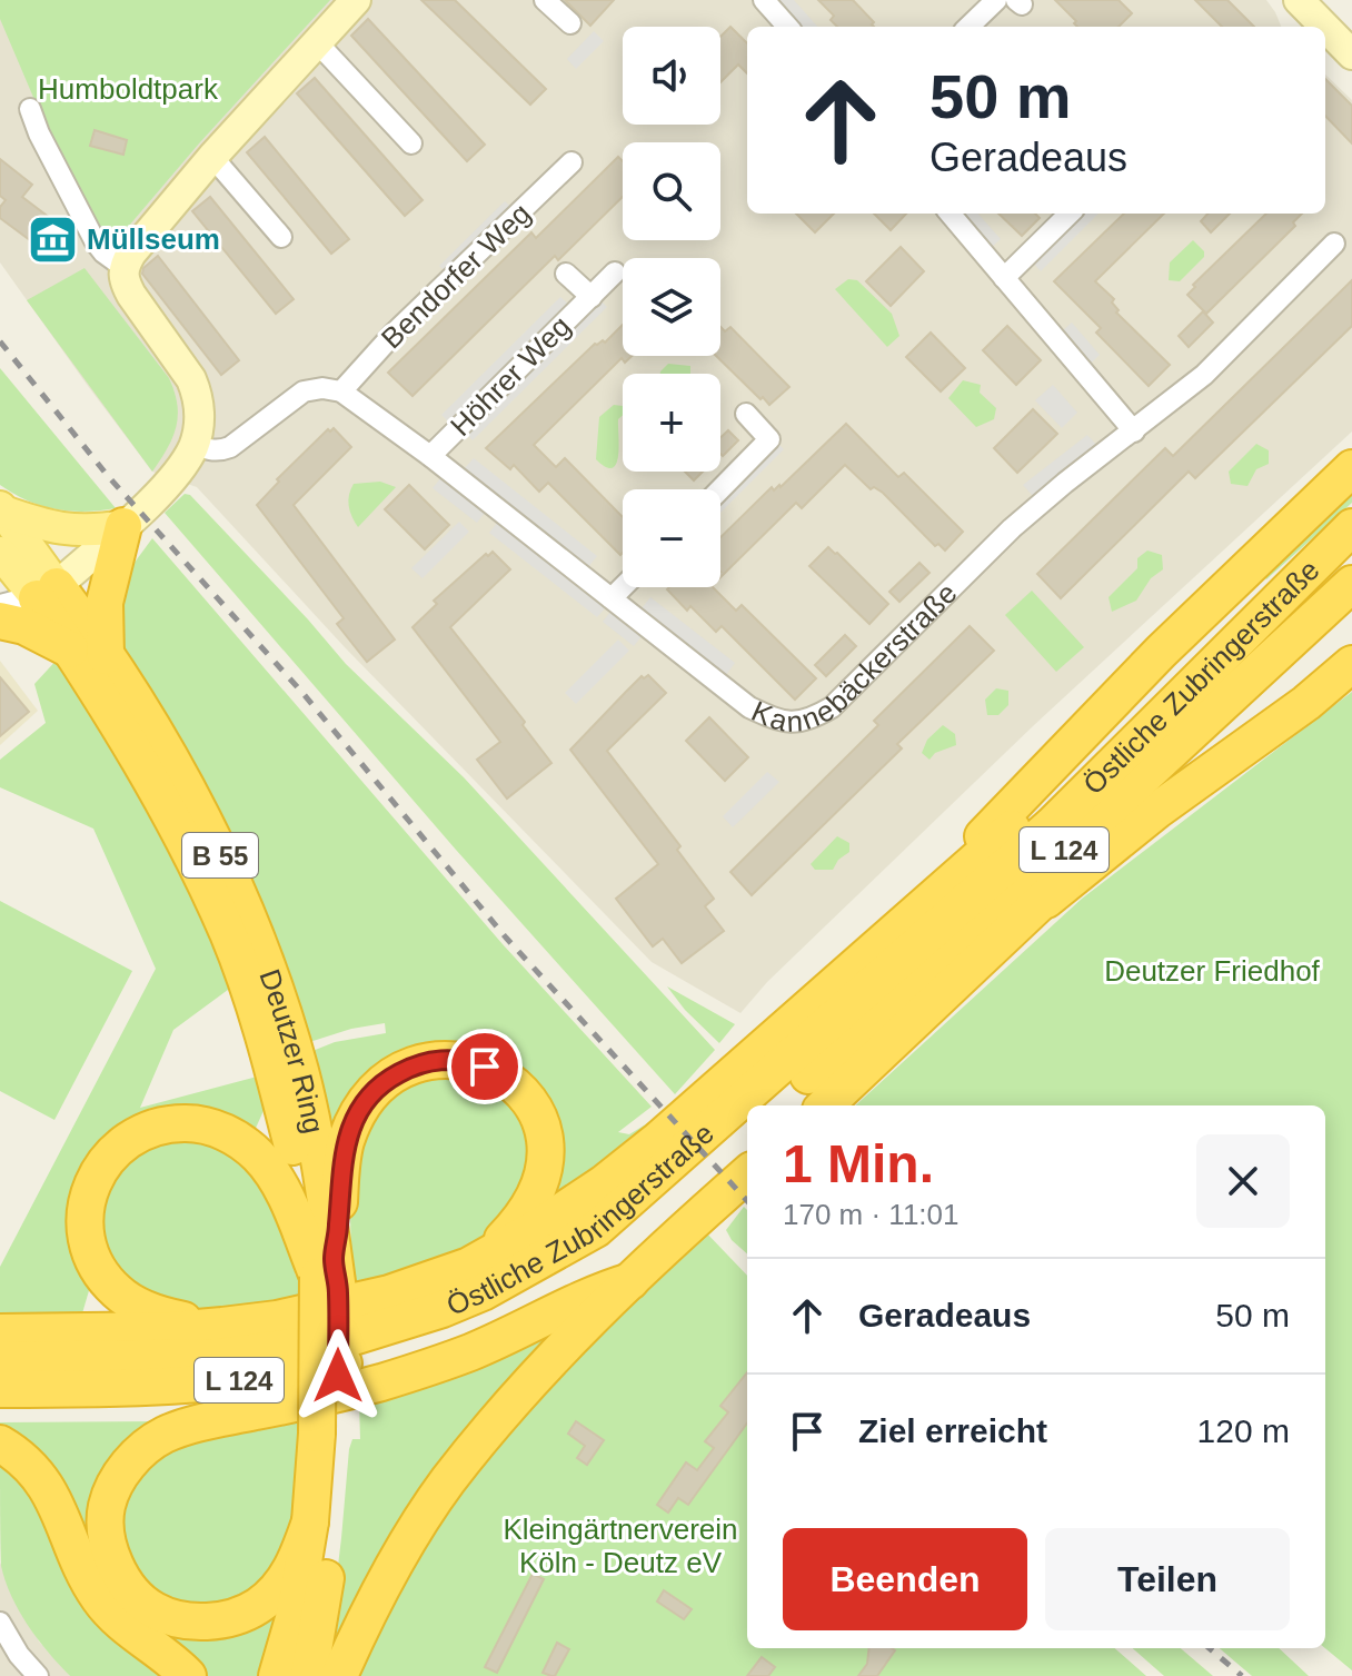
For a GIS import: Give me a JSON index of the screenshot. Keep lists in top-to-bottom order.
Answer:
{
  "streets": {
    "highway": [
      "Östliche Zubringerstraße",
      "L 124",
      "B 55",
      "Deutzer Ring"
    ],
    "street": ["Bendorfer Weg", "Höhrer Weg", "Kannebäckerstraße"]
  },
  "crossings": [
    ["Bendorfer Weg", "Kannebäckerstraße"],
    ["Höhrer Weg", "Kannebäckerstraße"],
    ["Östliche Zubringerstraße", "L 124"],
    ["L 124", "Deutzer Ring"]
  ],
  "parks": ["Humboldtpark", "Deutzer Friedhof", "Kleingärtnerverein Köln - Deutz eV"],
  "places": {
    "museum": ["Müllseum"]
  },
  "page": {
    "map_buttons": ["+", "−"],
    "turn": ["50 m", "Geradeaus"],
    "heading": ["1 Min.", "170 m · 11:01"],
    "list": [
      {
        "name": "Geradeaus",
        "value": "50 m"
      },
      {
        "name": "Ziel erreicht",
        "value": "120 m"
      }
    ],
    "buttons": ["Beenden", "Teilen"]
  }
}
